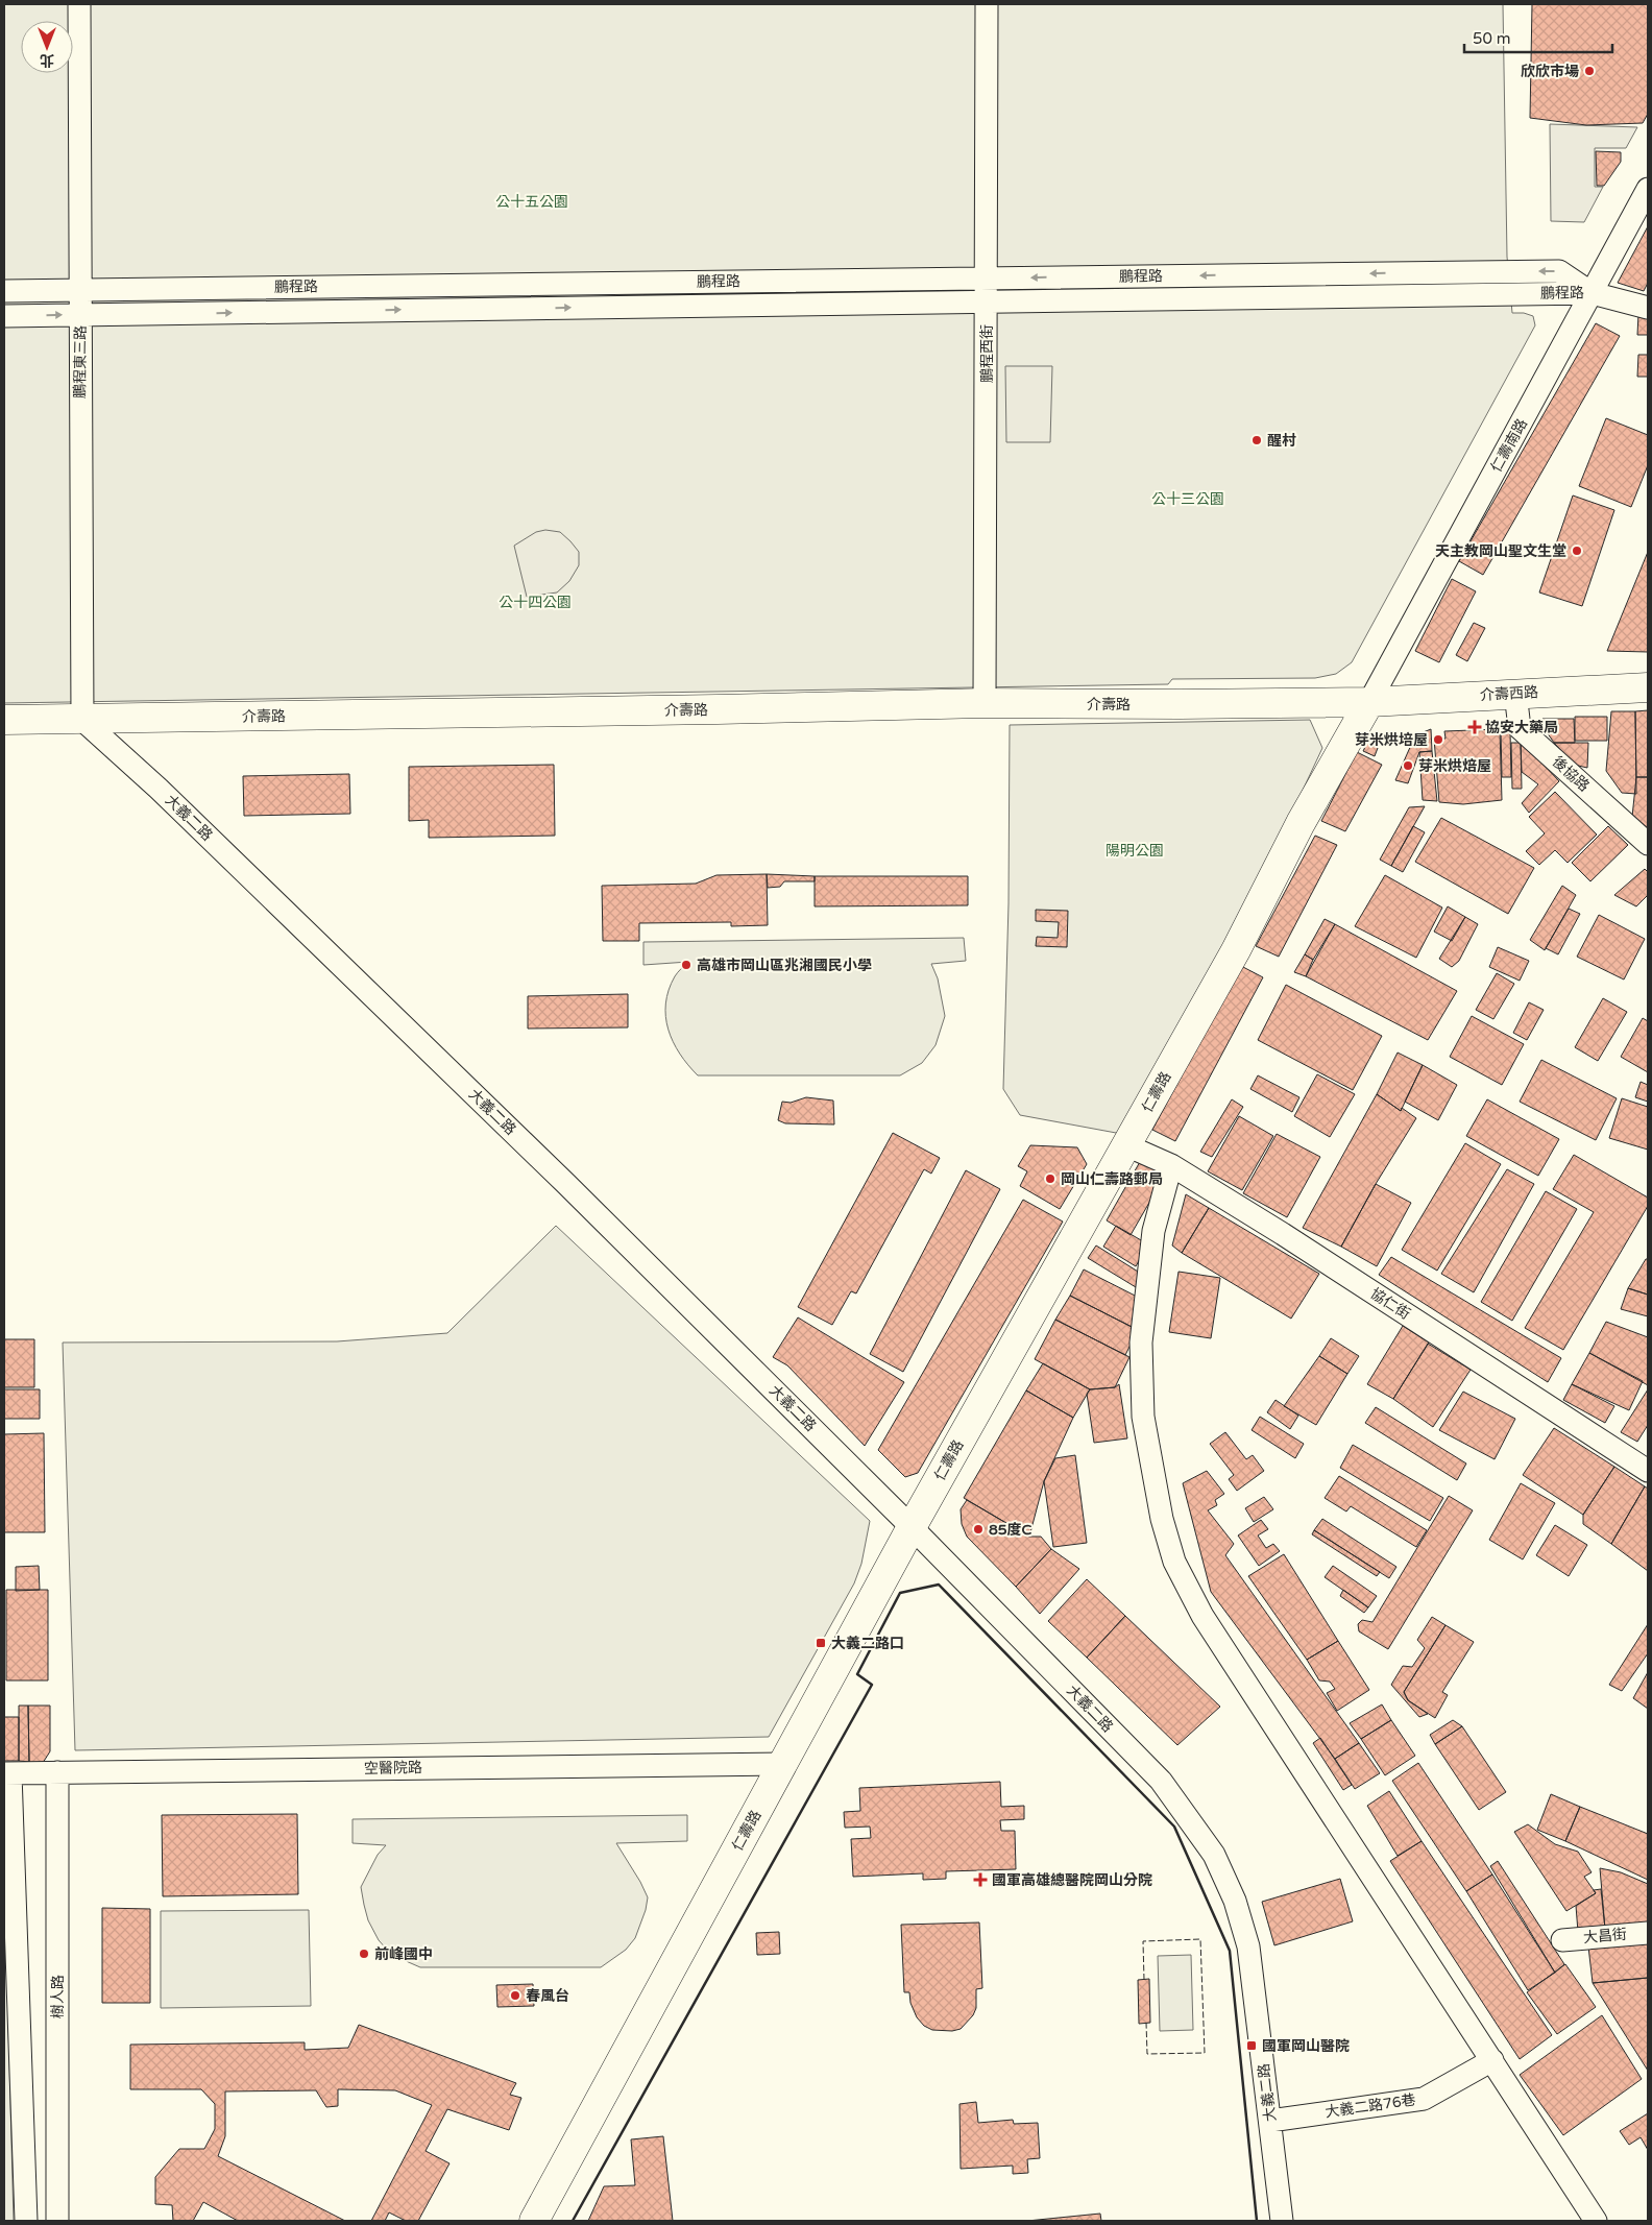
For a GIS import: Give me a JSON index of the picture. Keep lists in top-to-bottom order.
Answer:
{
  "streets": {
    "main road": ["介壽西路", "介壽路", "仁壽路"],
    "street": [
      "鵬程路",
      "鵬程西街",
      "鵬程東三路",
      "仁壽南路",
      "後協路",
      "大義二路",
      "協仁街",
      "空醫院路",
      "大昌街",
      "樹人路",
      "大義二路76巷"
    ]
  },
  "crossings": [
    ["鵬程路", "鵬程西街"],
    ["鵬程路", "鵬程東三路"],
    ["鵬程路", "仁壽南路"],
    ["鵬程西街", "介壽路"],
    ["鵬程東三路", "介壽路"],
    ["鵬程東三路", "大義二路"],
    ["仁壽南路", "介壽西路"],
    ["仁壽南路", "介壽路"],
    ["仁壽南路", "仁壽路"],
    ["介壽西路", "介壽路"],
    ["介壽西路", "後協路"],
    ["介壽西路", "仁壽路"],
    ["介壽路", "大義二路"],
    ["介壽路", "仁壽路"],
    ["大義二路", "仁壽路"],
    ["大義二路", "大義二路76巷"],
    ["仁壽路", "協仁街"],
    ["仁壽路", "空醫院路"],
    ["空醫院路", "樹人路"]
  ],
  "parks": [
    "公十五公園",
    "公十三公園",
    "公十四公園",
    "陽明公園"
  ],
  "places": {
    "other": [
      "欣欣市場",
      "醒村",
      "天主教岡山聖文生堂",
      "芽米烘培屋",
      "芽米烘焙屋",
      "高雄市岡山區兆湘國民小學",
      "岡山仁壽路郵局",
      "85度C",
      "前峰國中",
      "春風台"
    ],
    "health": ["協安大藥局", "國軍高雄總醫院岡山分院"],
    "transit": ["大義二路口", "國軍岡山醫院"]
  },
  "scale_bar": "50 m",
  "north": "bottom"
}
